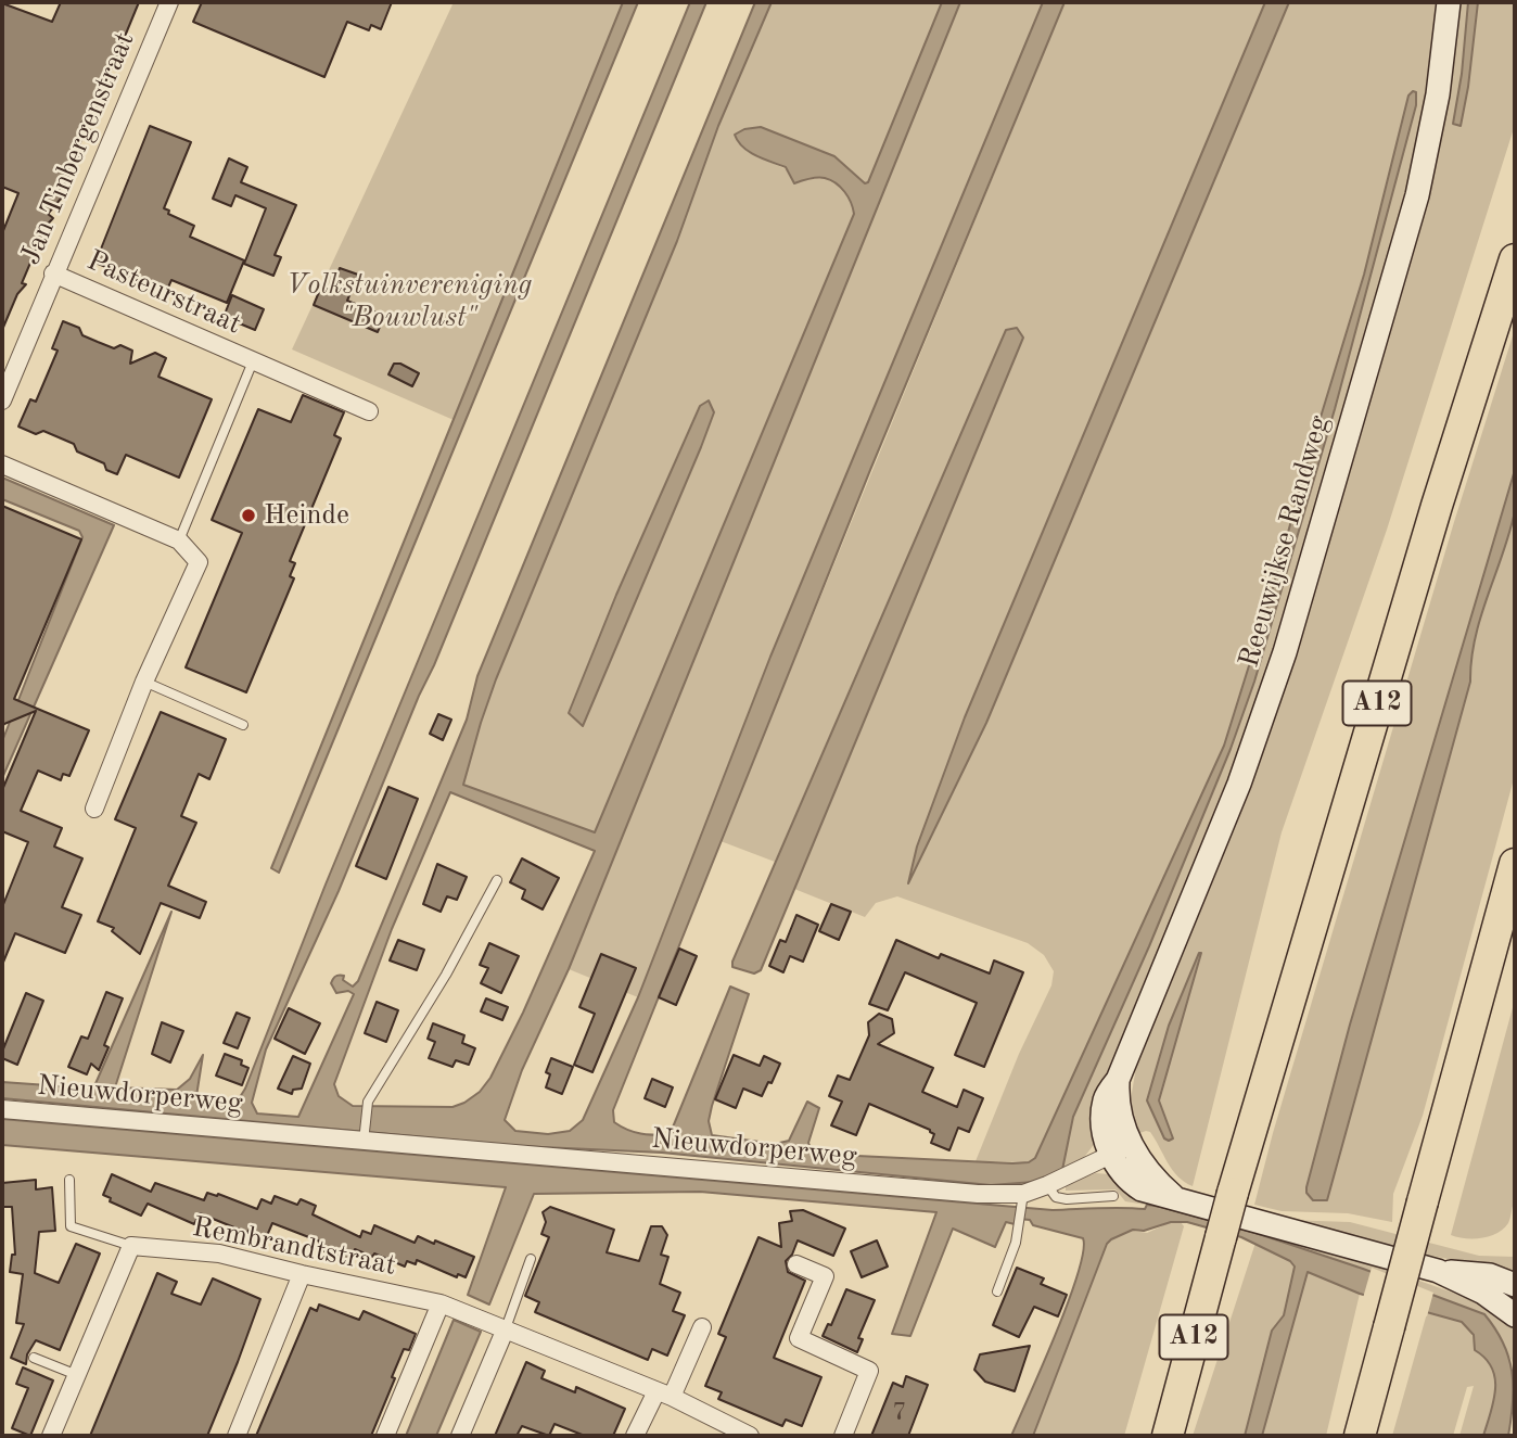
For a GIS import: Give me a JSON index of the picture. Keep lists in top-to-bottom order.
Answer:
{
  "streets": {
    "highway": ["A12"],
    "main road": ["Reeuwijkse Randweg"],
    "street": [
      "Jan Tinbergenstraat",
      "Pasteurstraat",
      "Nieuwdorperweg",
      "Rembrandtstraat"
    ]
  },
  "crossings": [
    ["Jan Tinbergenstraat", "Pasteurstraat"],
    ["Reeuwijkse Randweg", "Nieuwdorperweg"]
  ],
  "parks": ["Volkstuinvereniging \"Bouwlust\""],
  "places": ["Heinde"],
  "house_numbers": ["7"]
}
